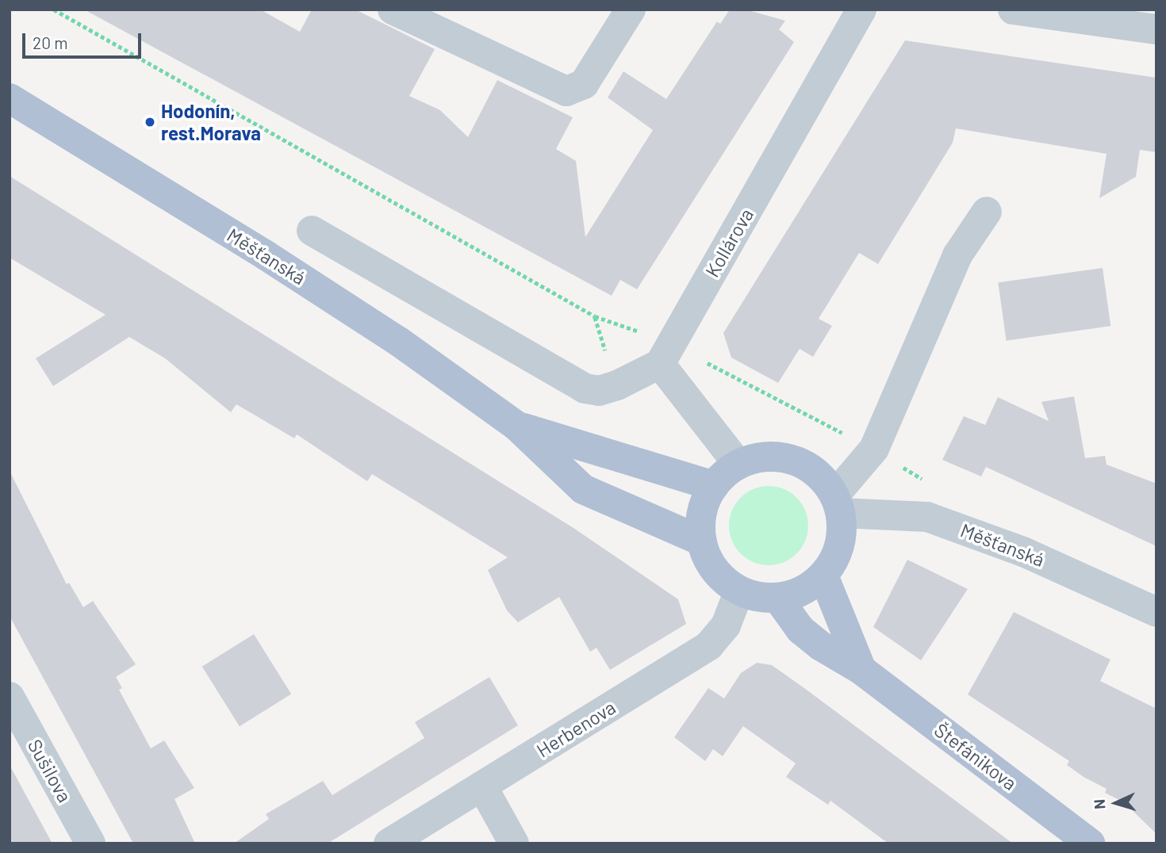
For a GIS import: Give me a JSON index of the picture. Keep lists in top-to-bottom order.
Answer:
{
  "streets": {
    "main road": ["Měšťanská", "Štefánikova"],
    "street": ["Kollárova", "Herbenova", "Sušilova"]
  },
  "crossings": [
    ["Měšťanská", "Herbenova"],
    ["Měšťanská", "Štefánikova"],
    ["Herbenova", "Štefánikova"]
  ],
  "places": ["Hodonín, rest.Morava"],
  "scale_bar": "20 m",
  "north": "left"
}
